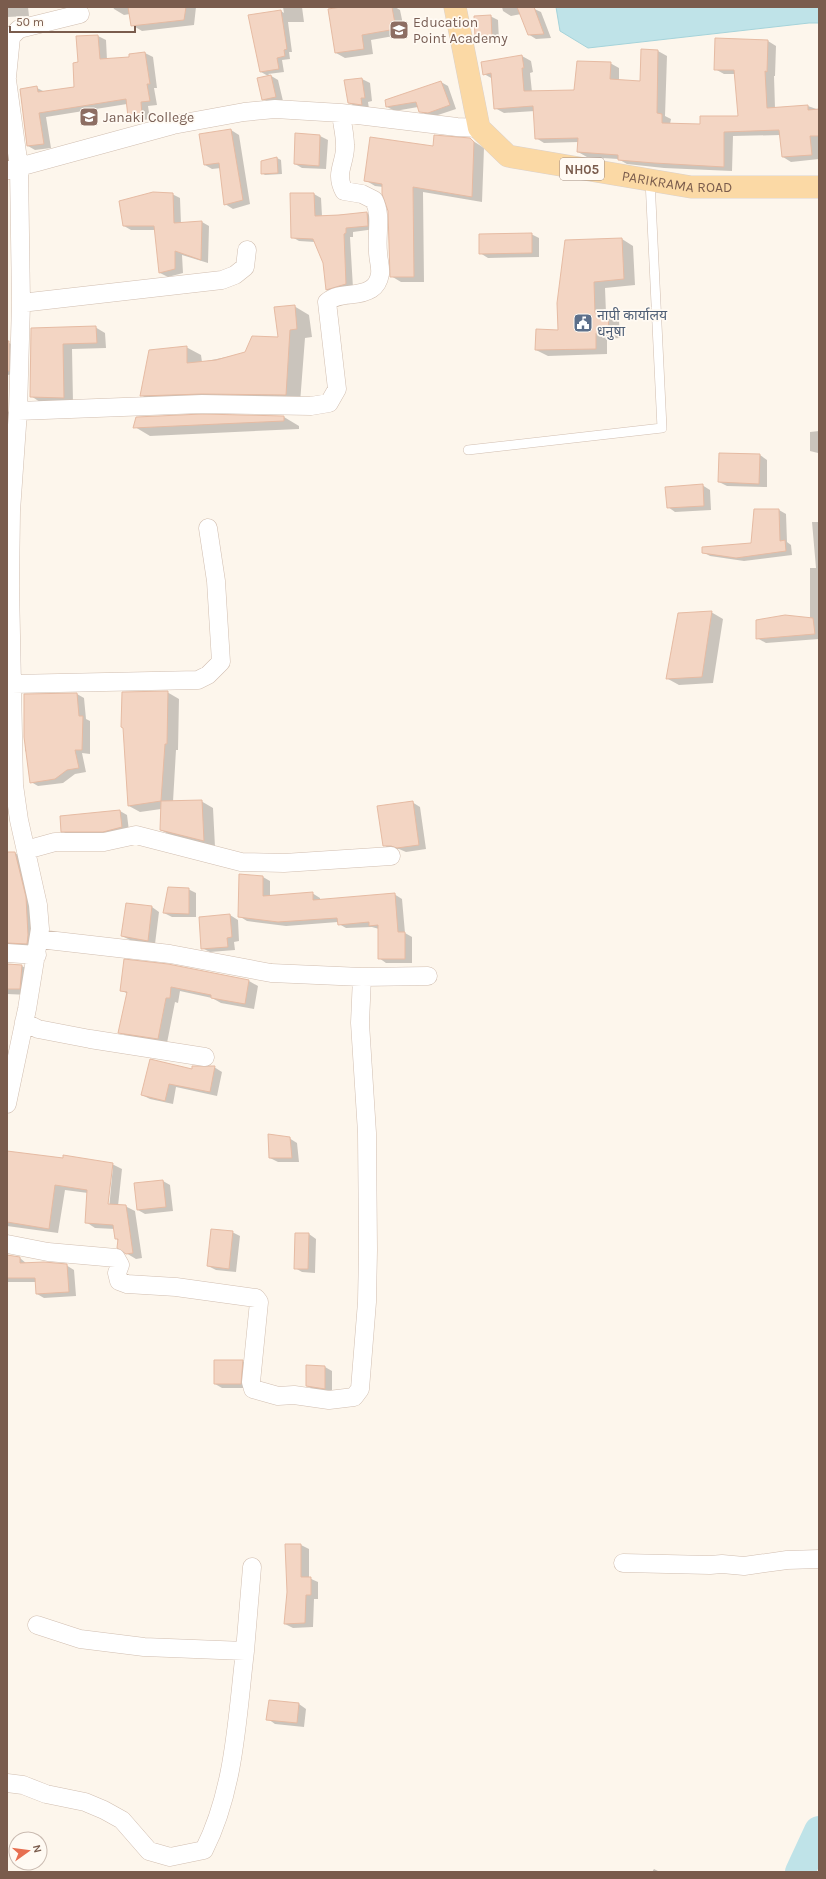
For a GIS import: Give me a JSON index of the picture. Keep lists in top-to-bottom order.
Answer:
{
  "streets": {
    "main road": ["NH05", "PARIKRAMA ROAD"]
  },
  "places": {
    "school or university": ["Education Point Academy", "Janaki College"],
    "public building": ["नापी कार्यालय धनुषा"]
  },
  "scale_bar": "50 m",
  "north": "right"
}
